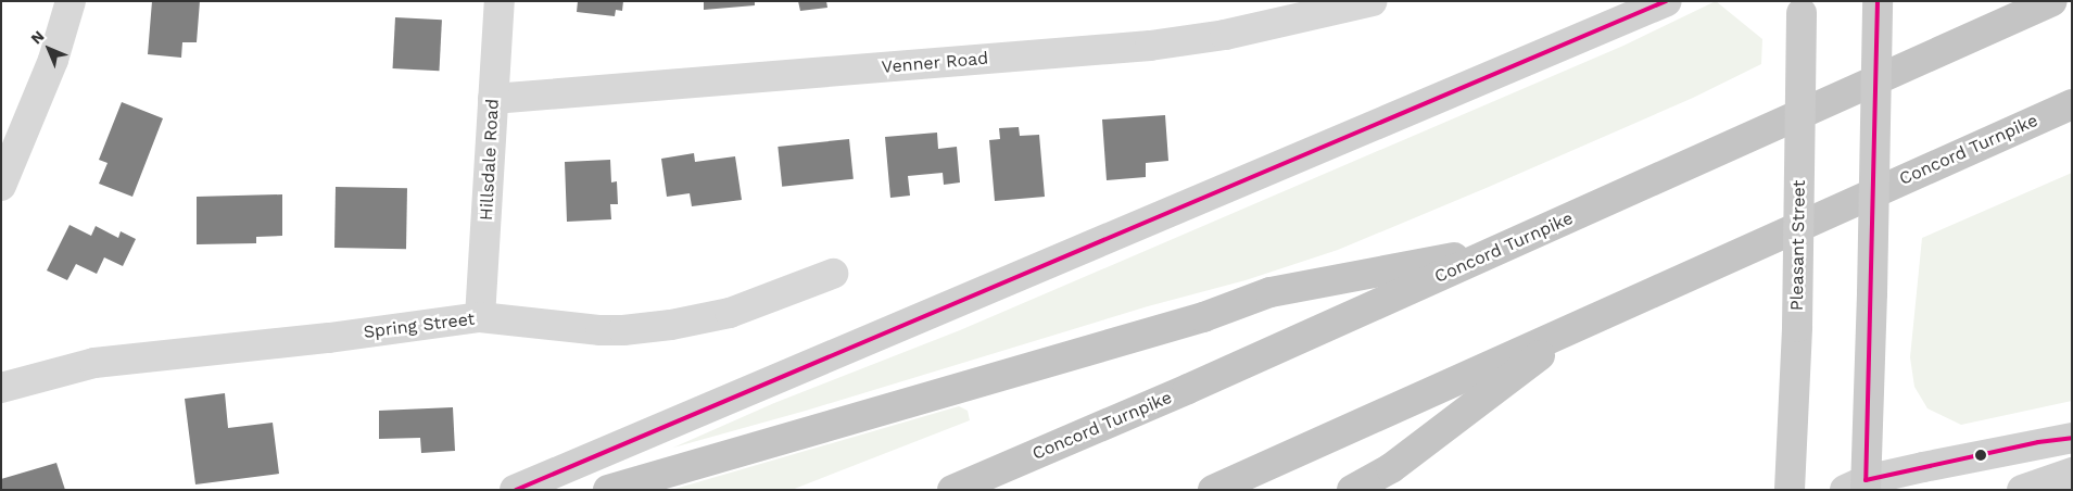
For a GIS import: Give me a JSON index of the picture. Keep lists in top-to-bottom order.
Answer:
{
  "streets": {
    "highway": ["Concord Turnpike"],
    "main road": ["Pleasant Street"],
    "street": ["Venner Road", "Hillsdale Road", "Spring Street"]
  },
  "crossings": [
    ["Venner Road", "Hillsdale Road"],
    ["Hillsdale Road", "Spring Street"]
  ],
  "north": "top left"
}
